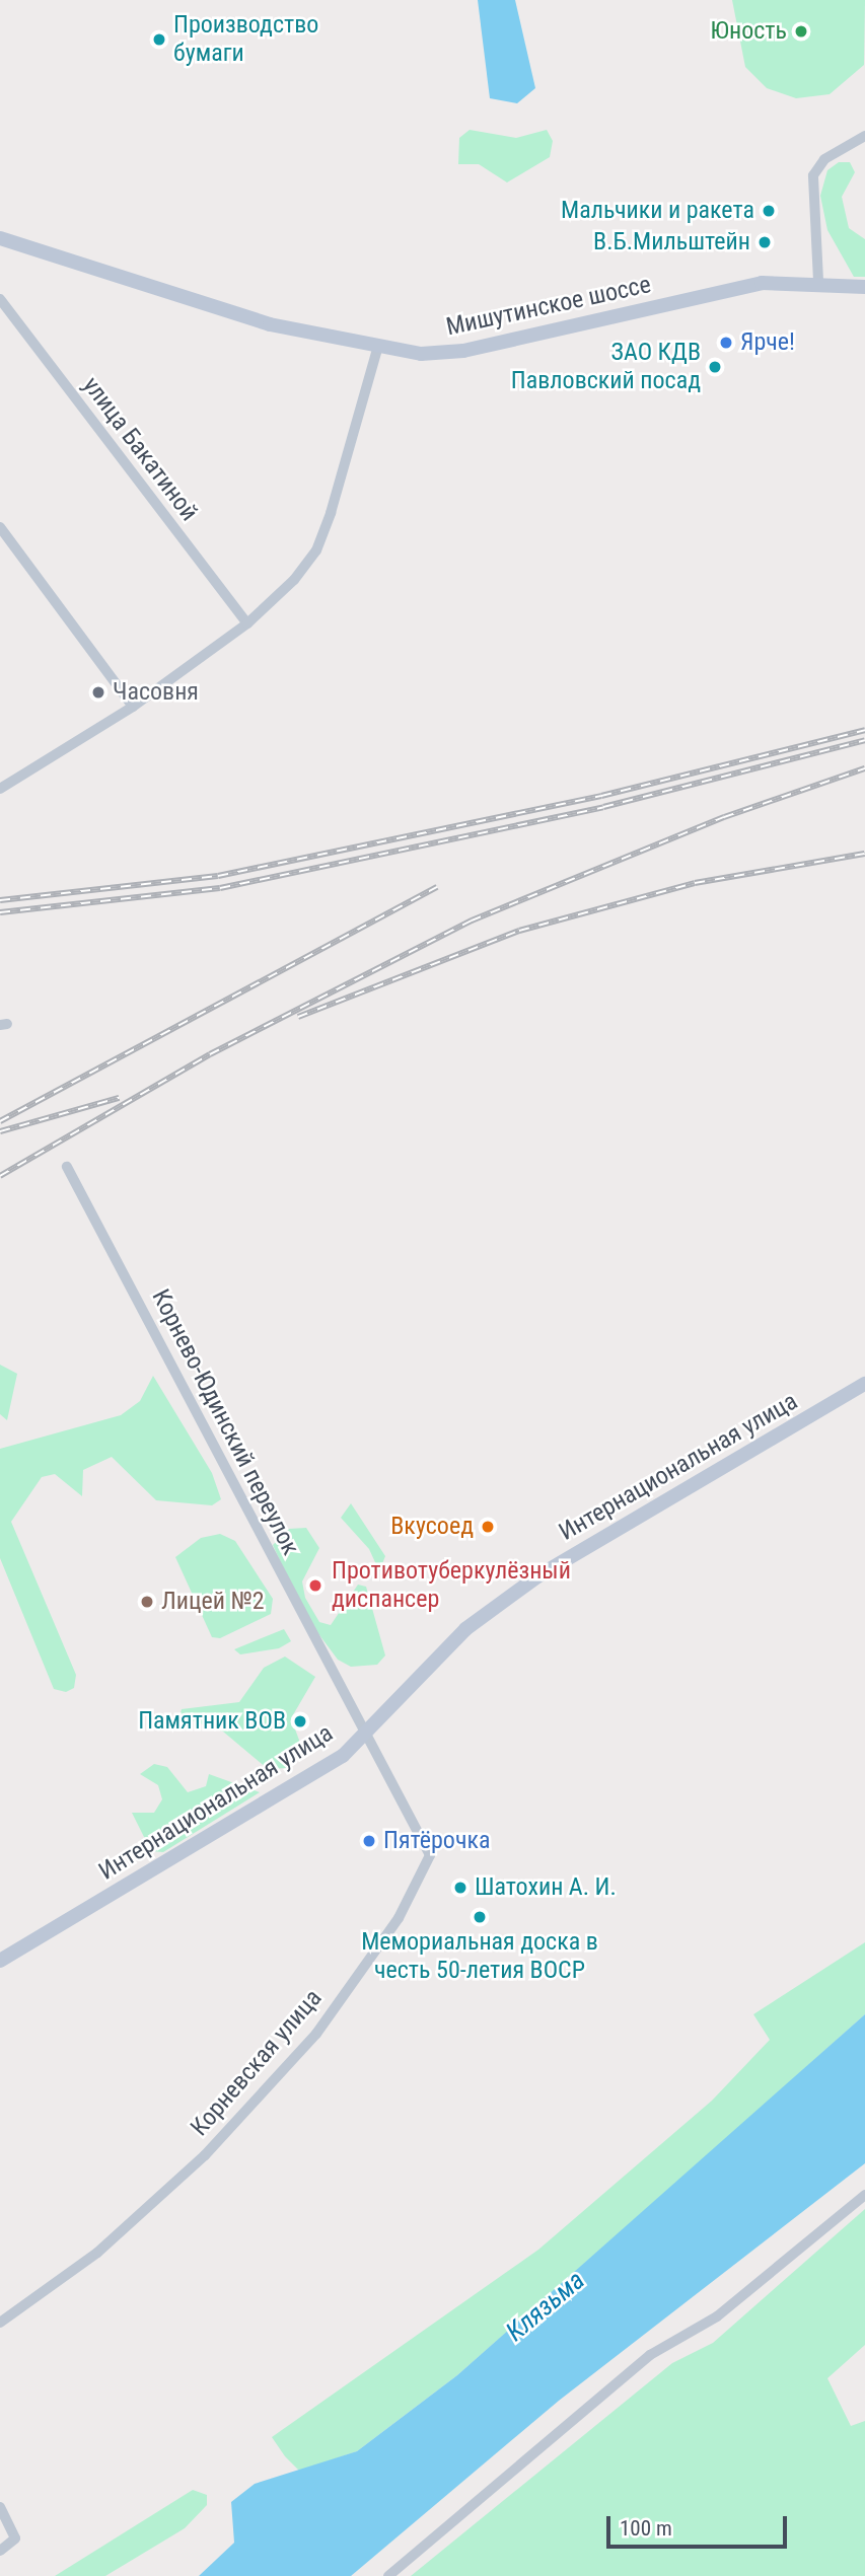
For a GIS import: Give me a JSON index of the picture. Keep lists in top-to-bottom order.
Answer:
{
  "streets": {
    "street": [
      "Мишутинское шоссе",
      "улица Бакатиной",
      "Корнево-Юдинский переулок",
      "Интернациональная улица",
      "Корневская улица"
    ]
  },
  "crossings": [
    ["Корнево-Юдинский переулок", "Интернациональная улица"],
    ["Корнево-Юдинский переулок", "Корневская улица"],
    ["Интернациональная улица", "Корневская улица"]
  ],
  "water": ["Клязьма"],
  "places": [
    "Юность",
    "Производство бумаги",
    "Мальчики и ракета",
    "В.Б.Мильштейн",
    "Ярче!",
    "ЗАО КДВ Павловский посад",
    "Часовня",
    "Вкусоед",
    "Противотуберкулёзный диспансер",
    "Лицей №2",
    "Памятник ВОВ",
    "Пятёрочка",
    "Шатохин А. И.",
    "Мемориальная доска в честь 50-летия ВОСР"
  ],
  "scale_bar": "100 m"
}
